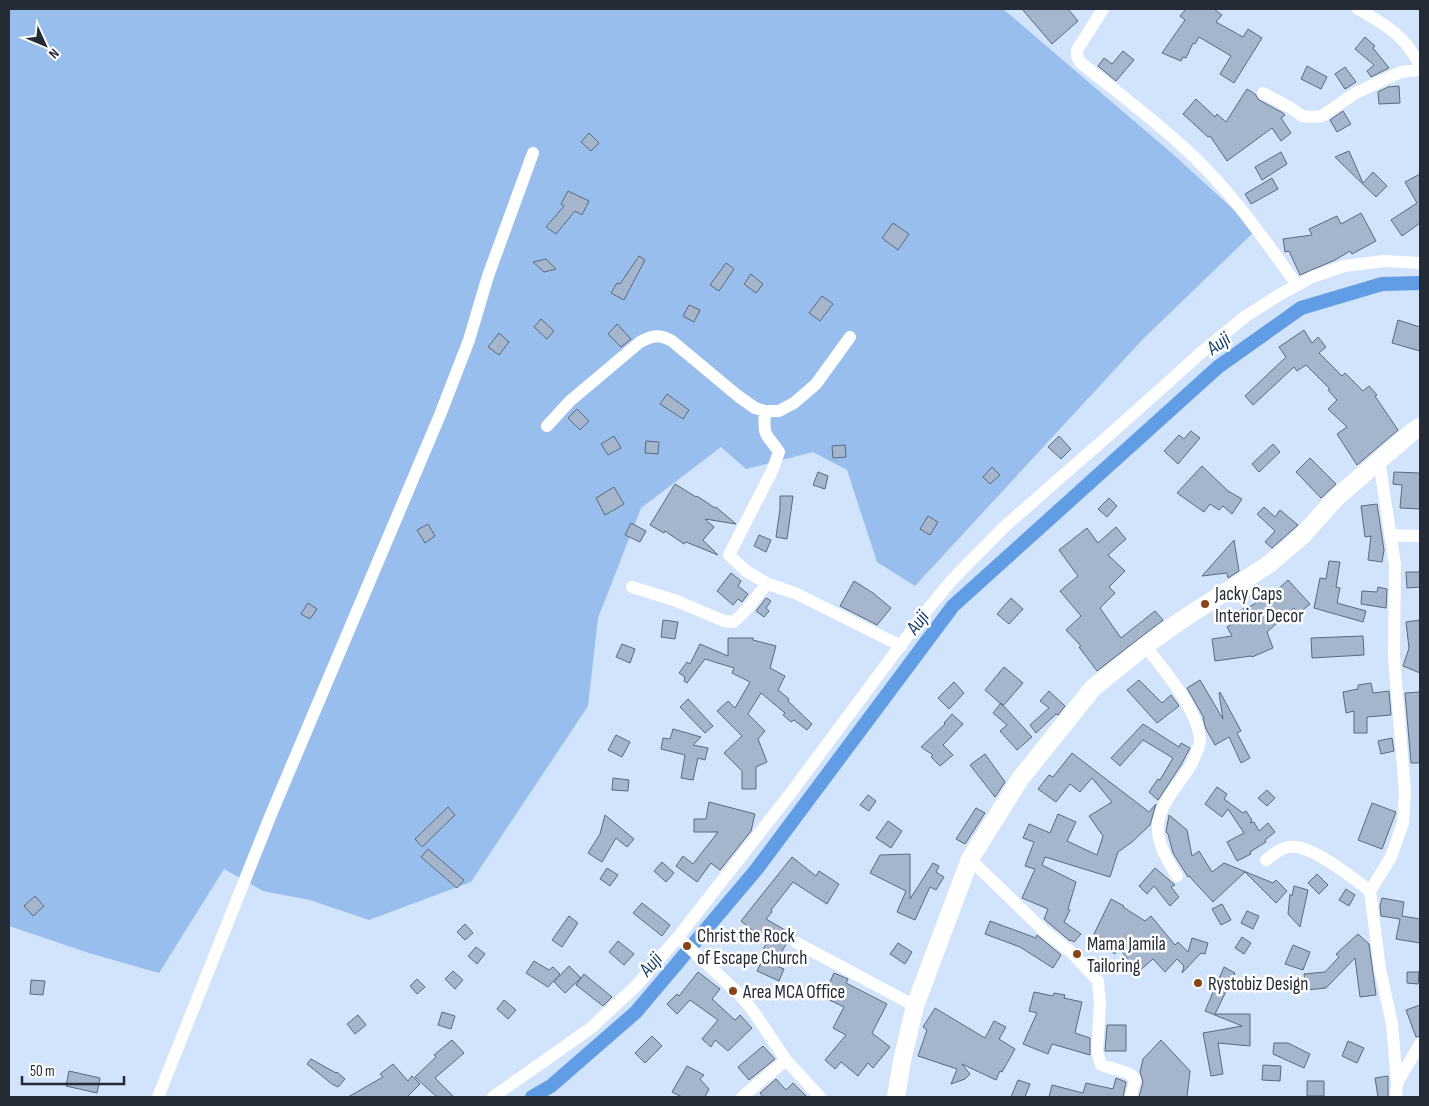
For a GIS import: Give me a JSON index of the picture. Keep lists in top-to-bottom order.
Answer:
{
  "water": ["Auji"],
  "places": [
    "Jacky Caps Interior Decor",
    "Christ the Rock of Escape Church",
    "Mama Jamila Tailoring",
    "Rystobiz Design",
    "Area MCA Office"
  ],
  "scale_bar": "50 m",
  "north": "bottom right"
}
